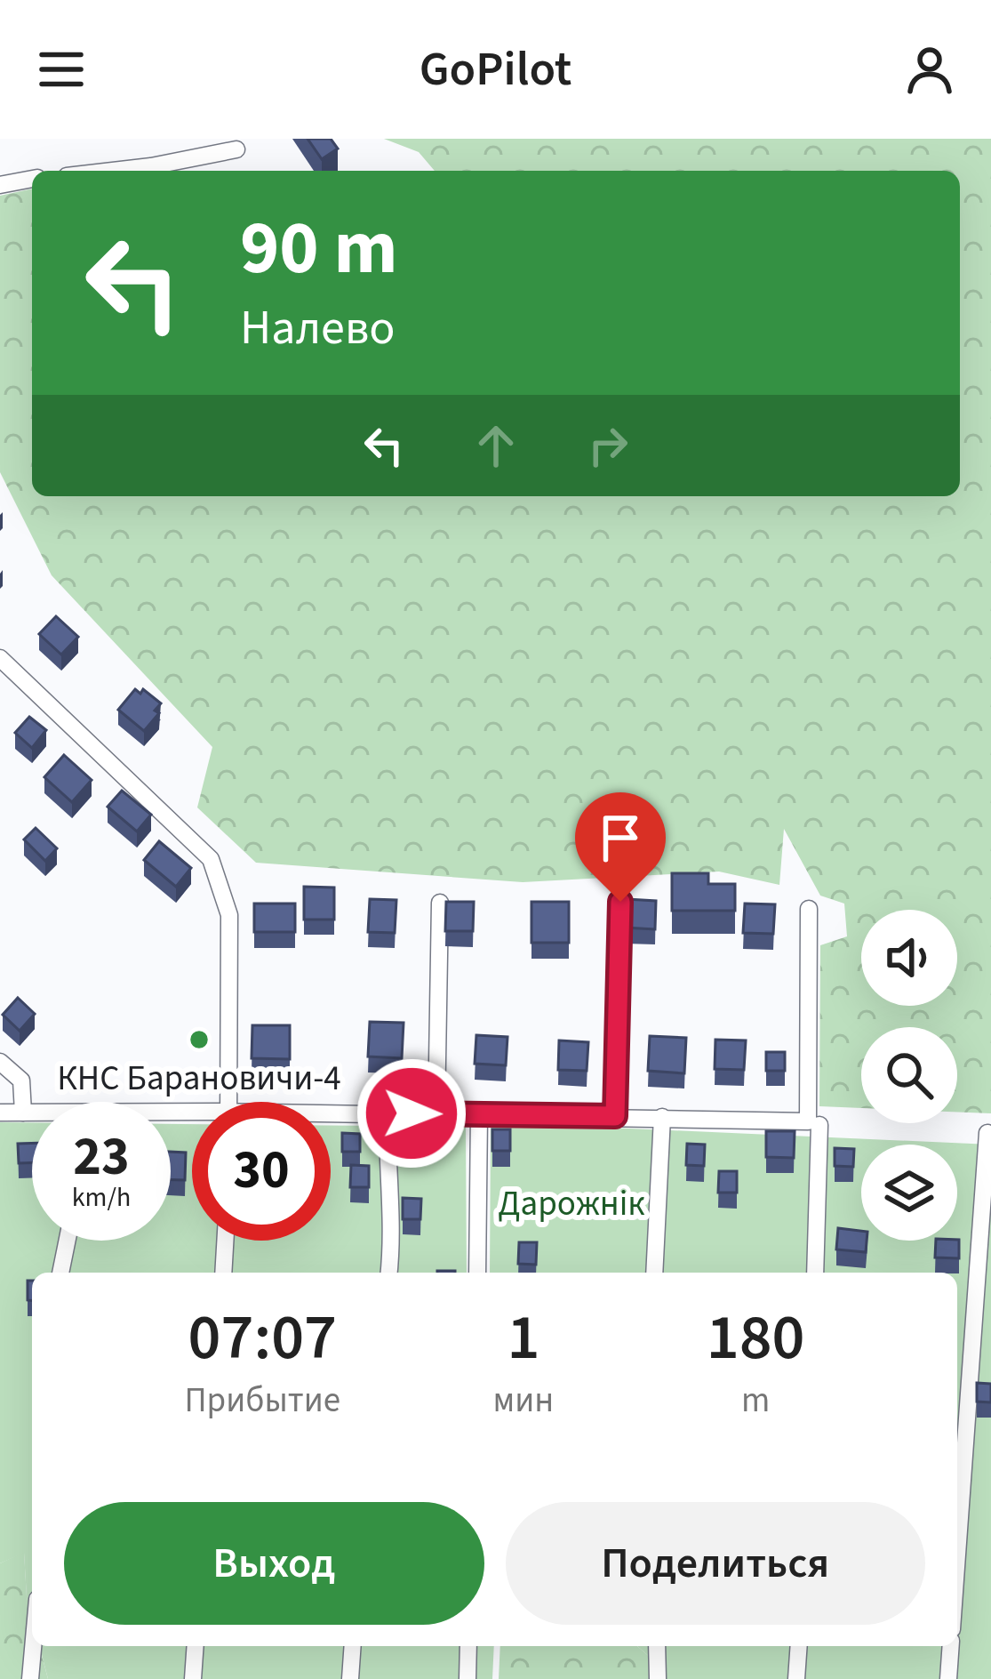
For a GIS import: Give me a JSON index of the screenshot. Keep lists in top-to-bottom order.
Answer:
{
  "parks": ["Дарожнік"],
  "places": ["КНС Барановичи-4"],
  "page": {
    "header": "GoPilot",
    "turn": ["90 m", "Налево"],
    "speed": "23 km/h",
    "limit": "30",
    "eta": [
      "07:07",
      "Прибытие",
      "1",
      "мин",
      "180",
      "m"
    ],
    "buttons": ["Выход", "Поделиться"]
  }
}
